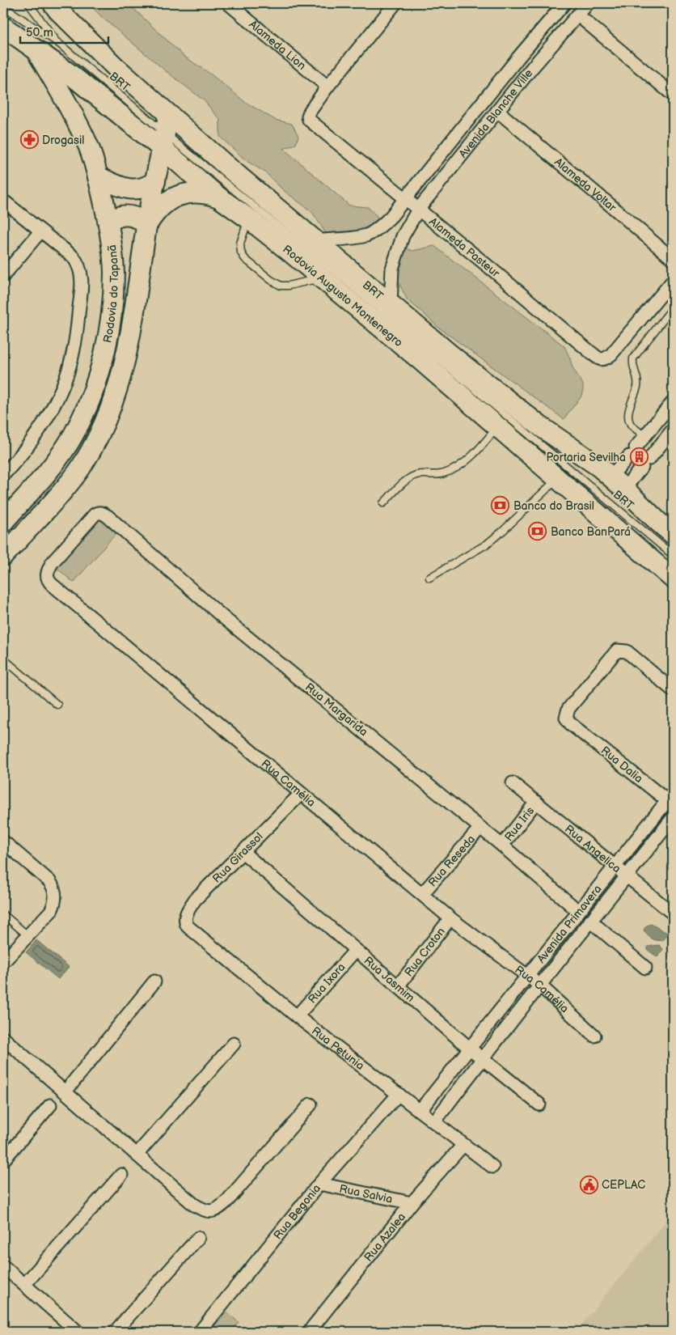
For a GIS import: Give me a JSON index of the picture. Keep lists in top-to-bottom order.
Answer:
{
  "streets": {
    "main road": ["Rodovia do Tapanã", "Rodovia Augusto Montenegro"],
    "street": [
      "Alameda Lion",
      "Avenida Blanche Ville",
      "Alameda Voltar",
      "Alameda Pasteur",
      "Rua Margarida",
      "Rua Dalia",
      "Rua Camélia",
      "Rua Iris",
      "Rua Angelica",
      "Rua Girassol",
      "Rua Reseda",
      "Avenida Primavera",
      "Rua Croton",
      "Rua Jasmim",
      "Rua Ixora",
      "Rua Petunia",
      "Rua Salvia",
      "Rua Begonia",
      "Rua Azalea"
    ],
    "lane": ["BRT"]
  },
  "crossings": [
    ["Alameda Lion", "Alameda Pasteur"],
    ["BRT", "Rodovia do Tapanã"],
    ["BRT", "Rodovia Augusto Montenegro"],
    ["Avenida Blanche Ville", "Alameda Voltar"],
    ["Avenida Blanche Ville", "Alameda Pasteur"],
    ["Avenida Blanche Ville", "Rodovia Augusto Montenegro"],
    ["Rodovia do Tapanã", "Rodovia Augusto Montenegro"],
    ["Rua Margarida", "Rua Camélia"],
    ["Rua Margarida", "Rua Iris"],
    ["Rua Margarida", "Rua Reseda"],
    ["Rua Margarida", "Avenida Primavera"],
    ["Rua Dalia", "Avenida Primavera"],
    ["Rua Camélia", "Rua Girassol"],
    ["Rua Camélia", "Rua Reseda"],
    ["Rua Camélia", "Avenida Primavera"],
    ["Rua Camélia", "Rua Croton"],
    ["Rua Iris", "Rua Angelica"],
    ["Rua Angelica", "Avenida Primavera"],
    ["Rua Girassol", "Rua Jasmim"],
    ["Rua Girassol", "Rua Petunia"],
    ["Avenida Primavera", "Rua Jasmim"],
    ["Avenida Primavera", "Rua Petunia"],
    ["Rua Croton", "Rua Jasmim"],
    ["Rua Jasmim", "Rua Ixora"],
    ["Rua Ixora", "Rua Petunia"],
    ["Rua Petunia", "Rua Begonia"],
    ["Rua Petunia", "Rua Azalea"],
    ["Rua Salvia", "Rua Begonia"],
    ["Rua Salvia", "Rua Azalea"]
  ],
  "places": {
    "pharmacy": ["Drogasil"],
    "building": ["Portaria Sevilha"],
    "bank": ["Banco do Brasil", "Banco BanPará"],
    "public building": ["CEPLAC"]
  },
  "scale_bar": "50 m"
}
